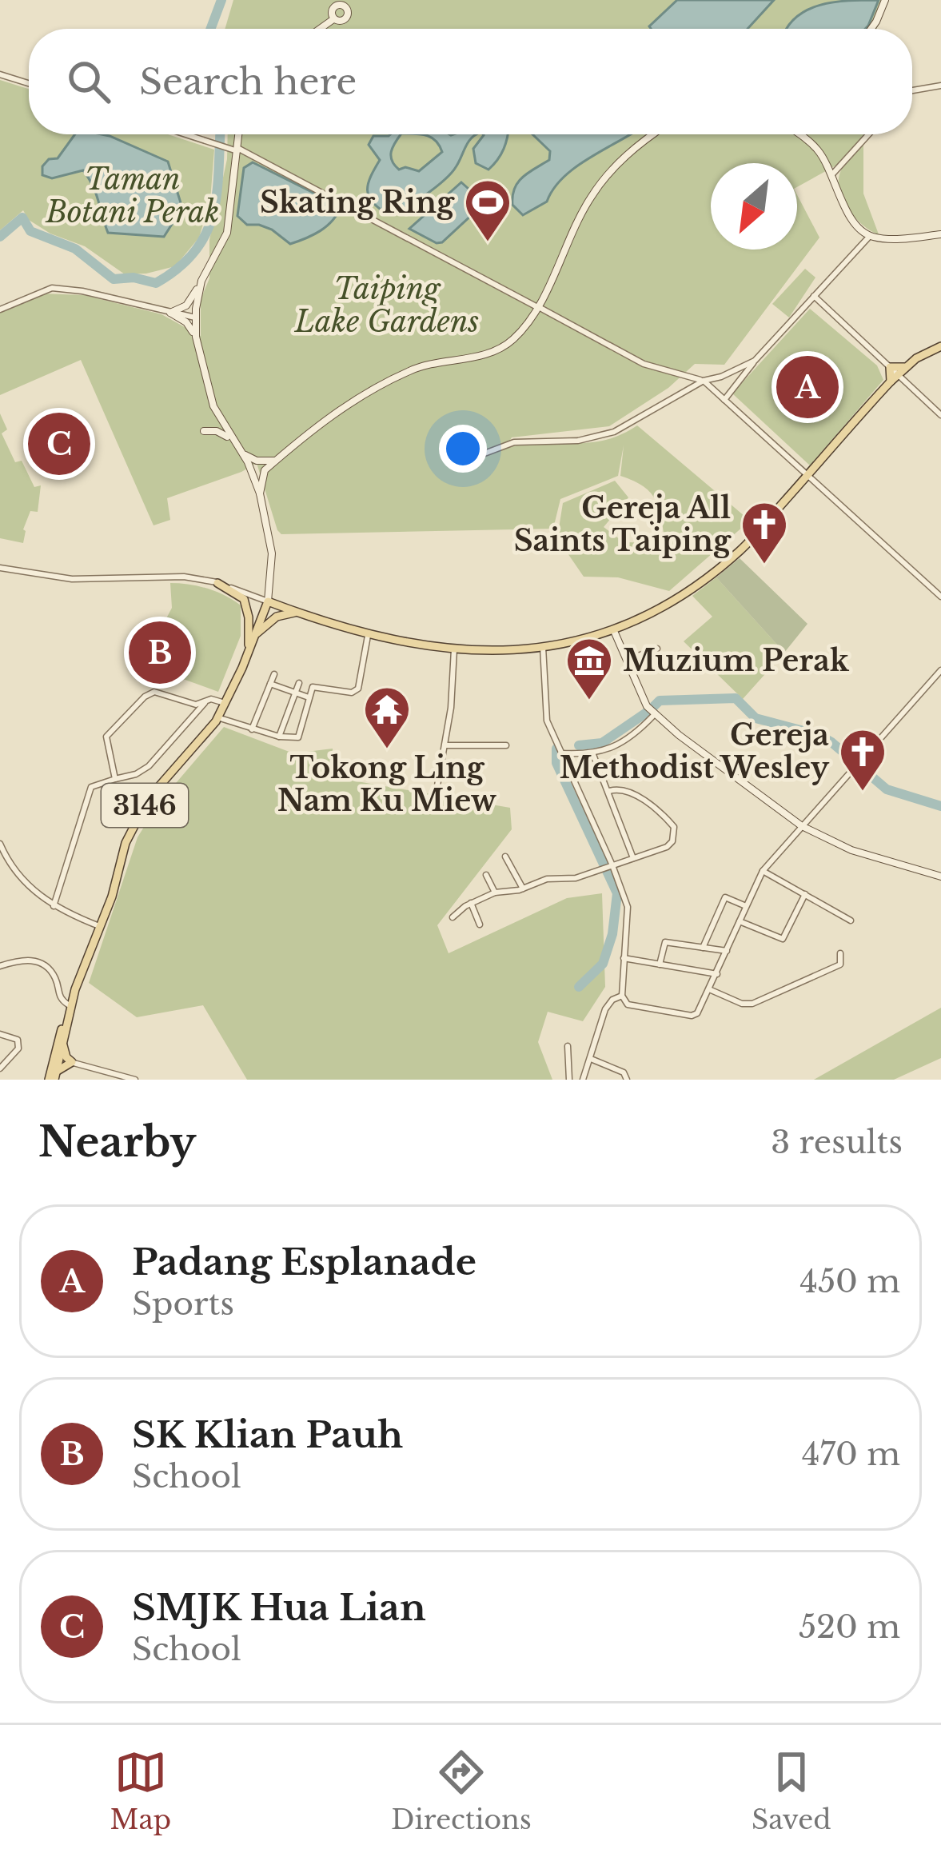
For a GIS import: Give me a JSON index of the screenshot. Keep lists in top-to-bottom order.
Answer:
{
  "streets": {
    "main road": ["3146"]
  },
  "parks": ["Taman Botani Perak", "Taiping Lake Gardens"],
  "places": {
    "sports": ["Skating Ring"],
    "church": ["Gereja All Saints Taiping", "Gereja Methodist Wesley"],
    "museum": ["Muzium Perak"],
    "temple": ["Tokong Ling Nam Ku Miew"]
  },
  "north": "bottom left",
  "page": {
    "search": "Search here",
    "pins": ["A", "C", "B"],
    "heading": ["Nearby", "3 results"],
    "list": [
      {
        "mark": "A",
        "name": "Padang Esplanade",
        "note": "Sports",
        "value": "450 m"
      },
      {
        "mark": "B",
        "name": "SK Klian Pauh",
        "note": "School",
        "value": "470 m"
      },
      {
        "mark": "C",
        "name": "SMJK Hua Lian",
        "note": "School",
        "value": "520 m"
      }
    ],
    "nav": ["Map", "Directions", "Saved"]
  }
}
